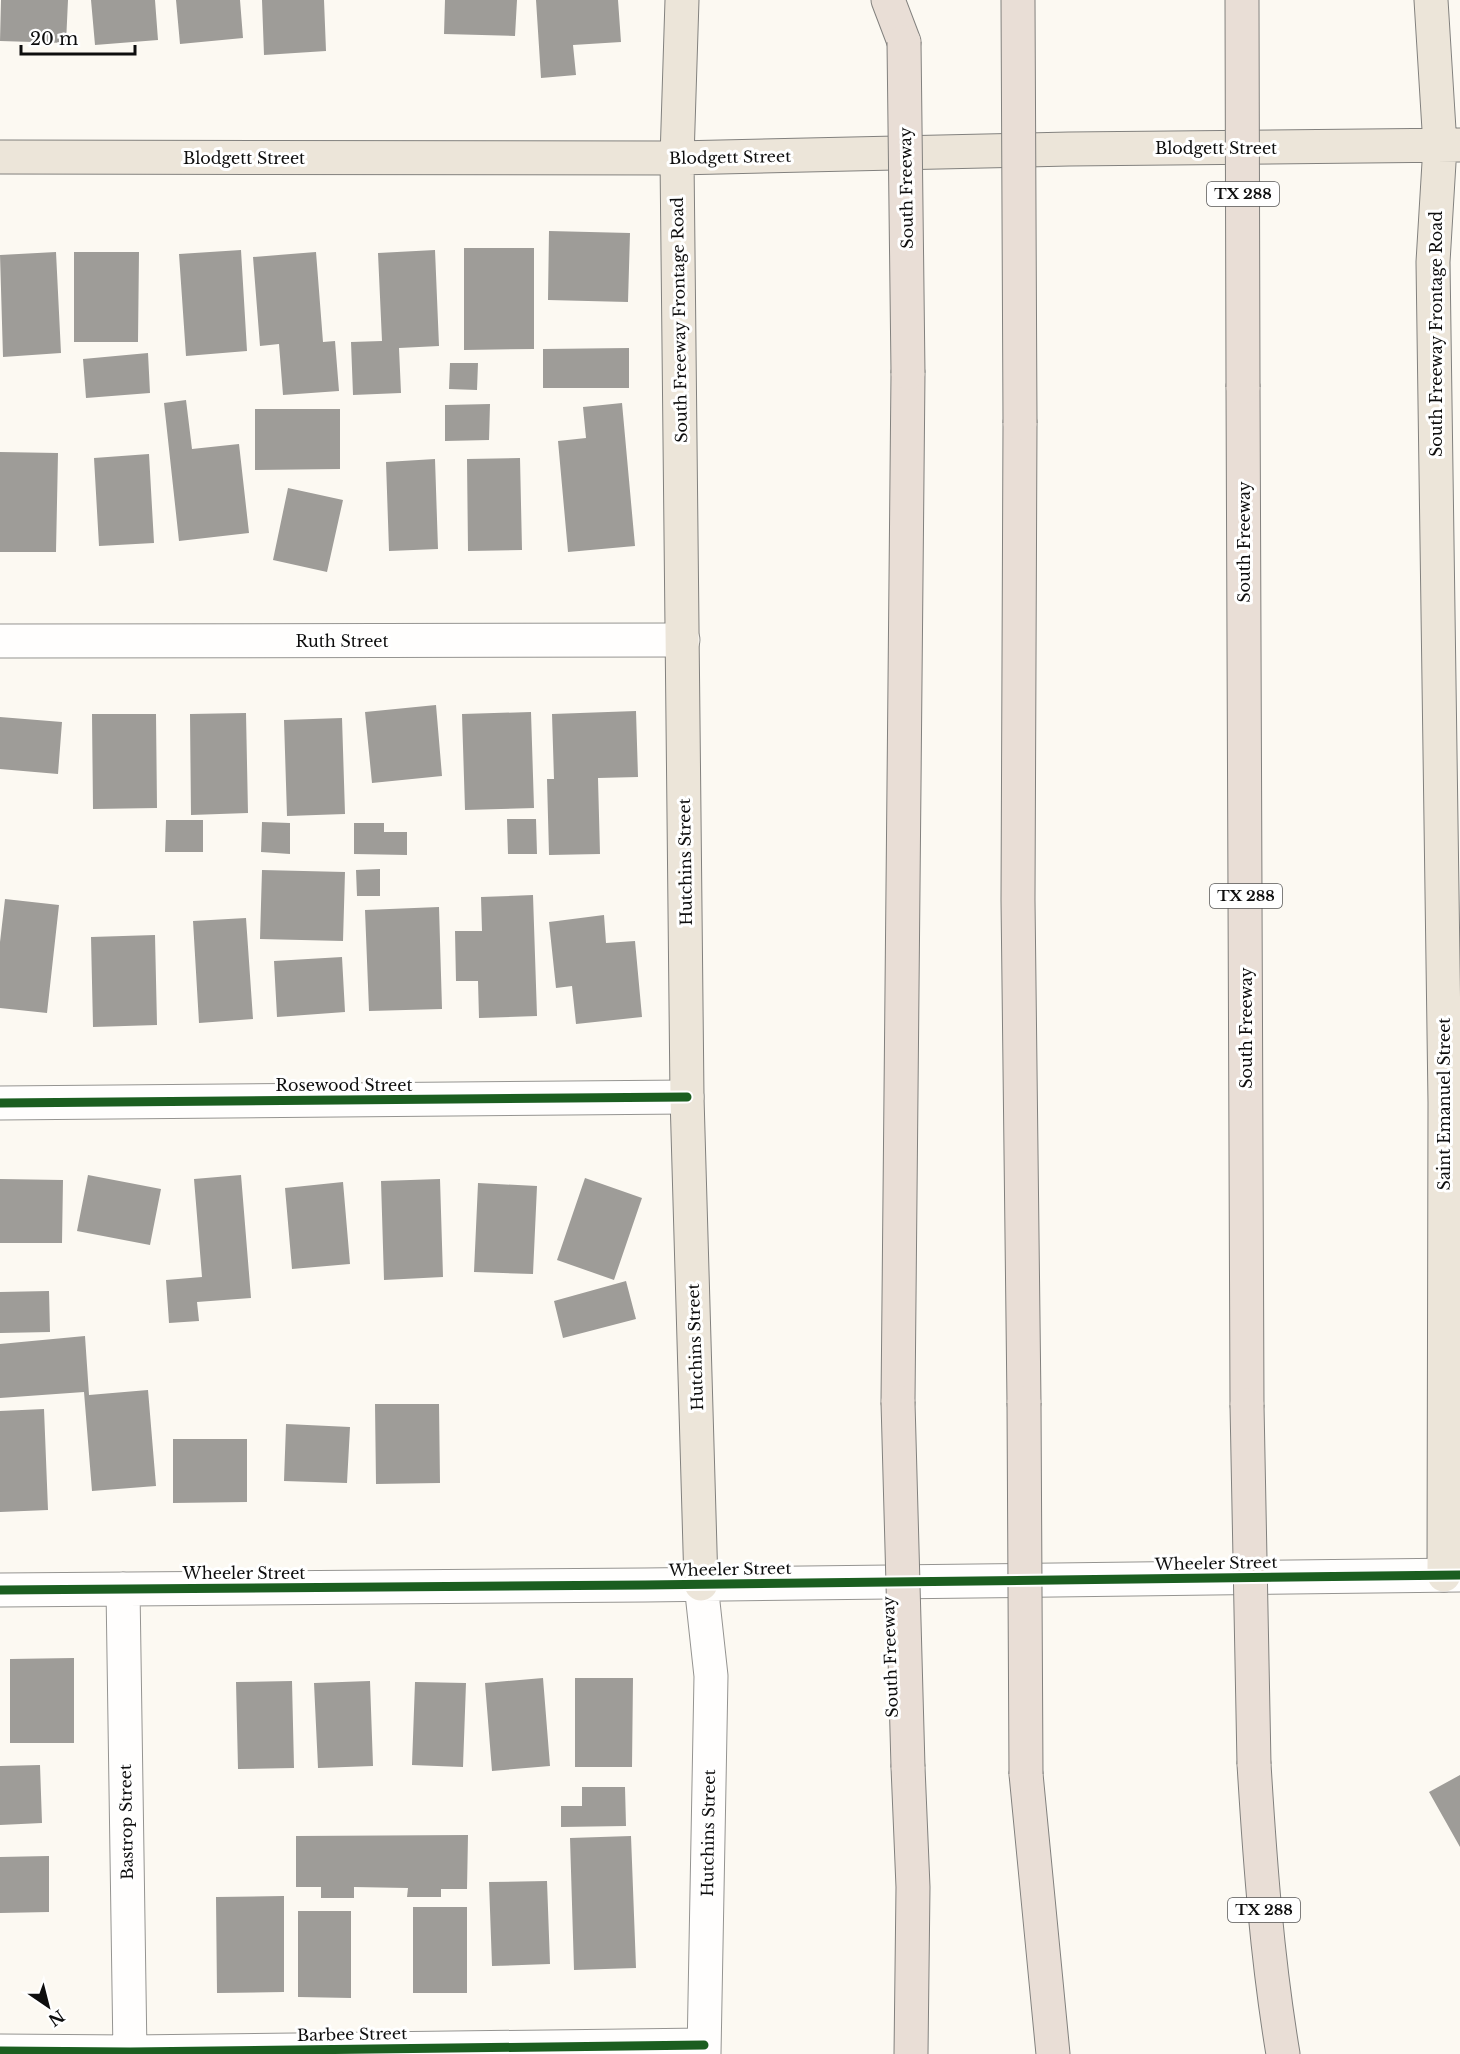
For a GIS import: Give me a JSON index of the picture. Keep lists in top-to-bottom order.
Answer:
{
  "streets": {
    "highway": ["South Freeway", "TX 288"],
    "main road": [
      "Blodgett Street",
      "South Freeway Frontage Road",
      "Hutchins Street",
      "Saint Emanuel Street"
    ],
    "street": [
      "Ruth Street",
      "Rosewood Street",
      "Wheeler Street",
      "Bastrop Street",
      "Barbee Street"
    ]
  },
  "crossings": [
    ["Blodgett Street", "South Freeway Frontage Road"],
    ["South Freeway Frontage Road", "Ruth Street"],
    ["South Freeway Frontage Road", "Hutchins Street"],
    ["South Freeway Frontage Road", "Saint Emanuel Street"],
    ["Ruth Street", "Hutchins Street"],
    ["Hutchins Street", "Rosewood Street"],
    ["Hutchins Street", "Wheeler Street"],
    ["Hutchins Street", "Barbee Street"],
    ["Saint Emanuel Street", "Wheeler Street"],
    ["Wheeler Street", "Bastrop Street"],
    ["Bastrop Street", "Barbee Street"]
  ],
  "scale_bar": "20 m",
  "north": "bottom right"
}
